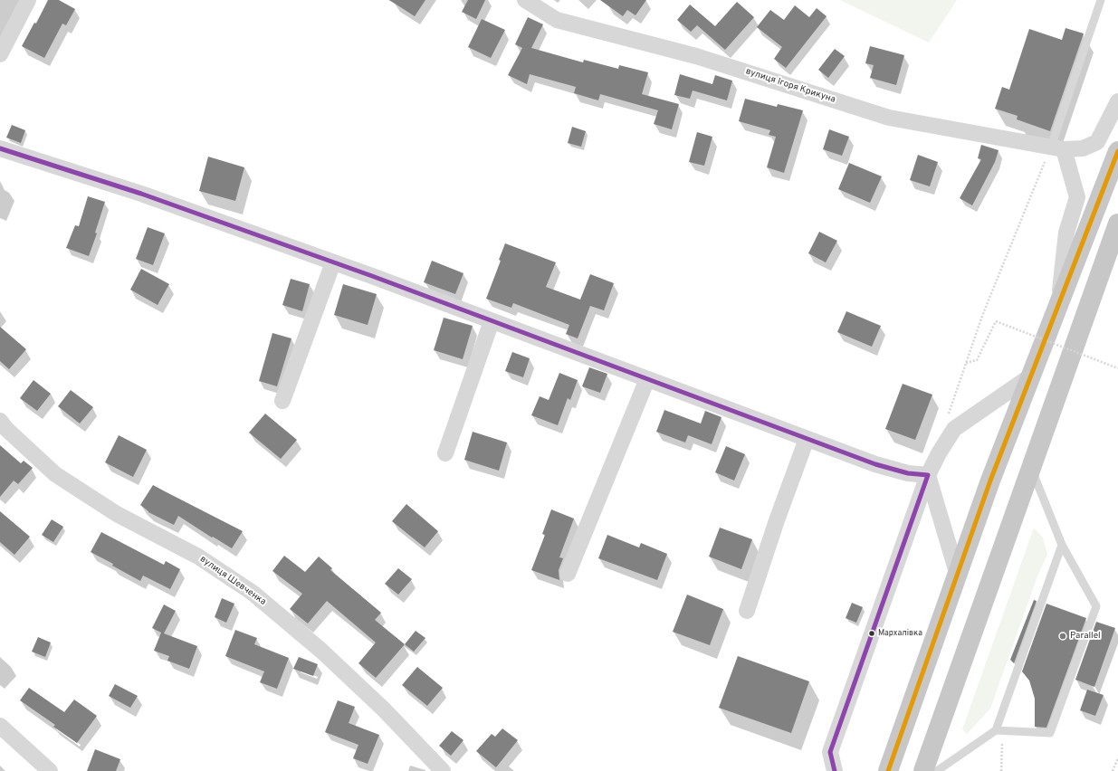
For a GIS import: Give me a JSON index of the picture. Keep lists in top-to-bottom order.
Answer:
{
  "streets": {
    "street": ["вулиця Ігоря Крикуна", "вулиця Шевченка"]
  },
  "places": ["Мархалівка", "Parallel"]
}
